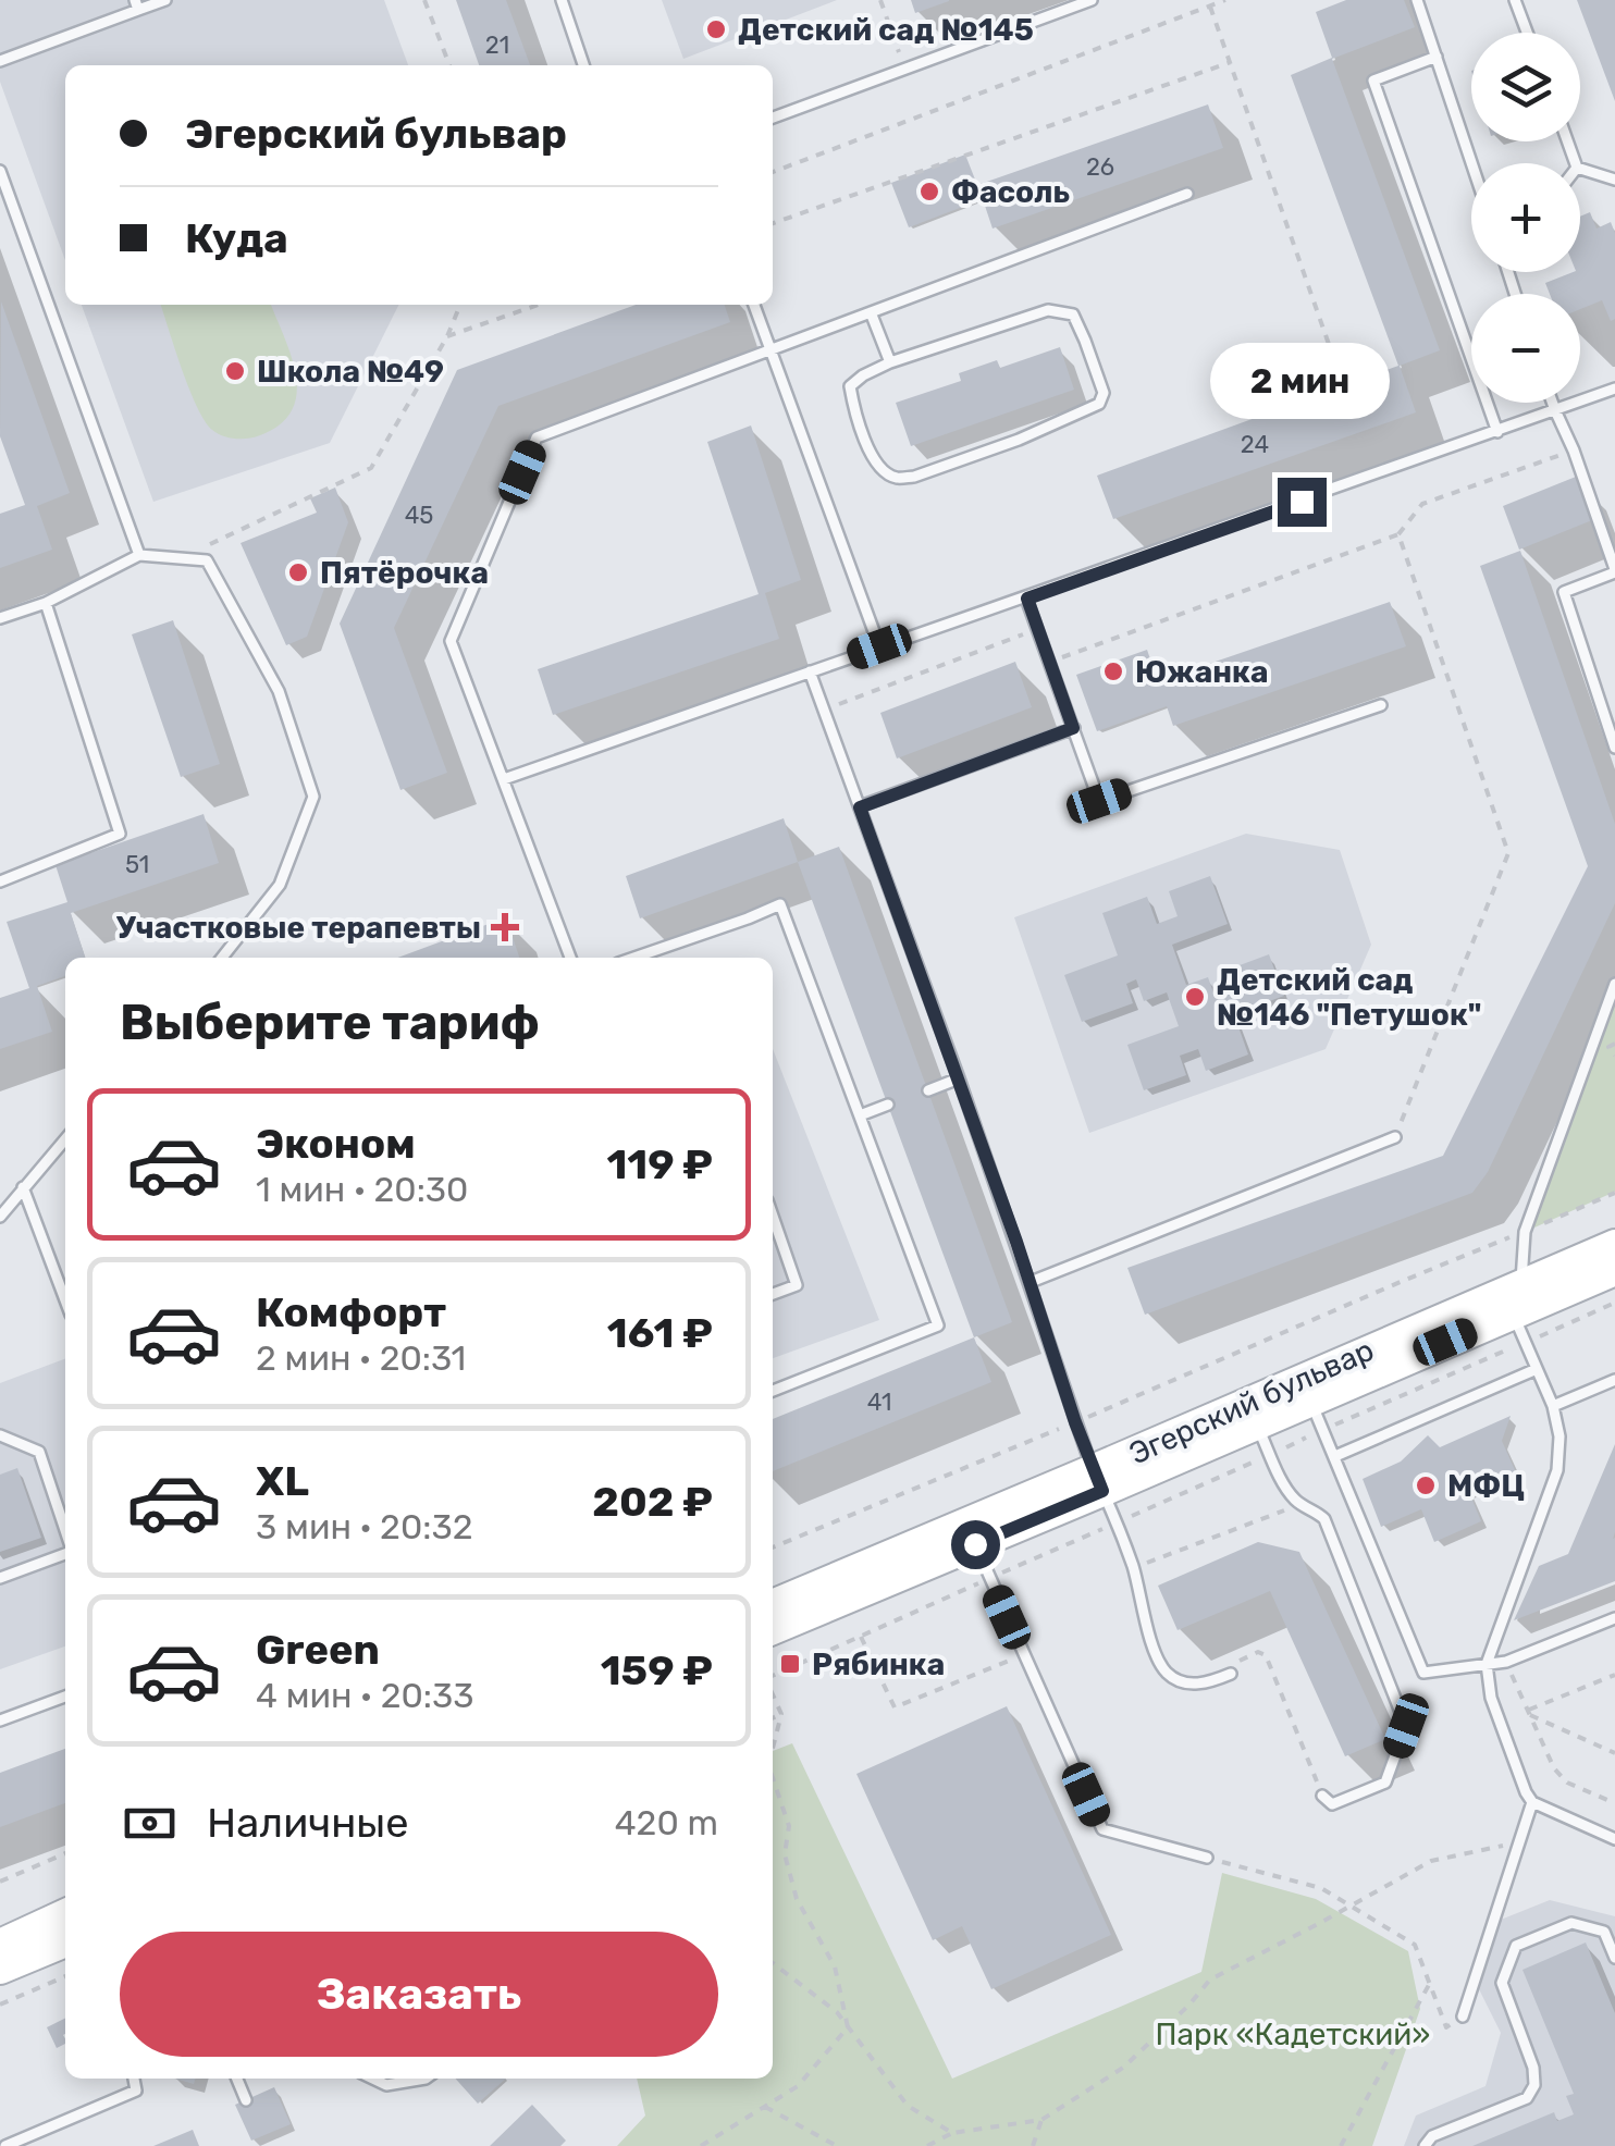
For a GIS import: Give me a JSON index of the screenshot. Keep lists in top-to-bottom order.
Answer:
{
  "streets": {
    "main road": ["Эгерский бульвар"]
  },
  "parks": ["Парк «Кадетский»"],
  "places": {
    "other": [
      "Детский сад №145",
      "Фасоль",
      "Школа №49",
      "Пятёрочка",
      "Южанка",
      "Детский сад №146 \"Петушок\"",
      "МФЦ"
    ],
    "health": ["Участковые терапевты"],
    "transit": ["Рябинка"]
  },
  "house_numbers": [
    "21",
    "26",
    "24",
    "45",
    "51",
    "41"
  ],
  "page": {
    "map_buttons": ["+", "−"],
    "banner": ["Эгерский бульвар", "Куда"],
    "bubble": "2 мин",
    "heading": "Выберите тариф",
    "list": [
      {
        "name": "Эконом",
        "note": "1 мин · 20:30",
        "value": "119 ₽"
      },
      {
        "name": "Комфорт",
        "note": "2 мин · 20:31",
        "value": "161 ₽"
      },
      {
        "name": "XL",
        "note": "3 мин · 20:32",
        "value": "202 ₽"
      },
      {
        "name": "Green",
        "note": "4 мин · 20:33",
        "value": "159 ₽"
      }
    ],
    "pay": ["Наличные", "420 m"],
    "buttons": "Заказать"
  }
}
